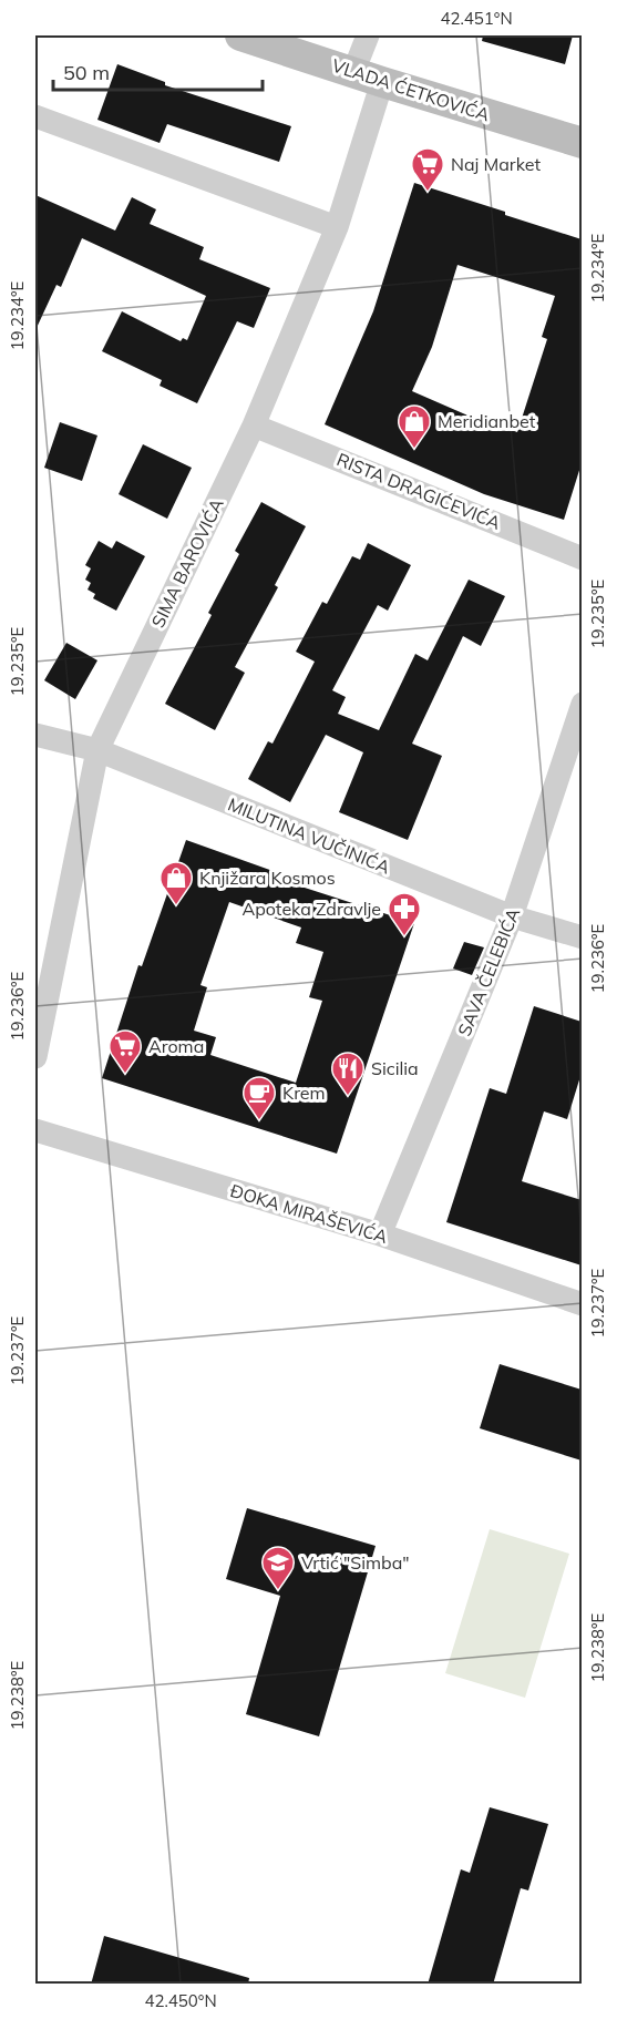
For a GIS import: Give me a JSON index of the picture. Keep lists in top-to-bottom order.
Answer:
{
  "streets": {
    "street": [
      "VLADA ĆETKOVIĆA",
      "RISTA DRAGIĆEVIĆA",
      "SIMA BAROVIĆA",
      "MILUTINA VUČINIĆA",
      "SAVA ČELEBIĆA",
      "ĐOKA MIRAŠEVIĆA"
    ]
  },
  "crossings": [
    ["VLADA ĆETKOVIĆA", "SIMA BAROVIĆA"],
    ["RISTA DRAGIĆEVIĆA", "SIMA BAROVIĆA"],
    ["SIMA BAROVIĆA", "MILUTINA VUČINIĆA"],
    ["MILUTINA VUČINIĆA", "SAVA ČELEBIĆA"],
    ["SAVA ČELEBIĆA", "ĐOKA MIRAŠEVIĆA"]
  ],
  "places": {
    "supermarket": ["Naj Market", "Aroma"],
    "shop": ["Meridianbet", "Knjižara Kosmos"],
    "pharmacy": ["Apoteka Zdravlje"],
    "restaurant": ["Sicilia"],
    "cafe": ["Krem"],
    "school or university": ["Vrtić \"Simba\""]
  },
  "scale_bar": "50 m",
  "coordinates": [
    "42.451°N",
    "19.234°E",
    "19.235°E",
    "19.236°E",
    "19.237°E",
    "19.238°E",
    "42.450°N"
  ]
}
